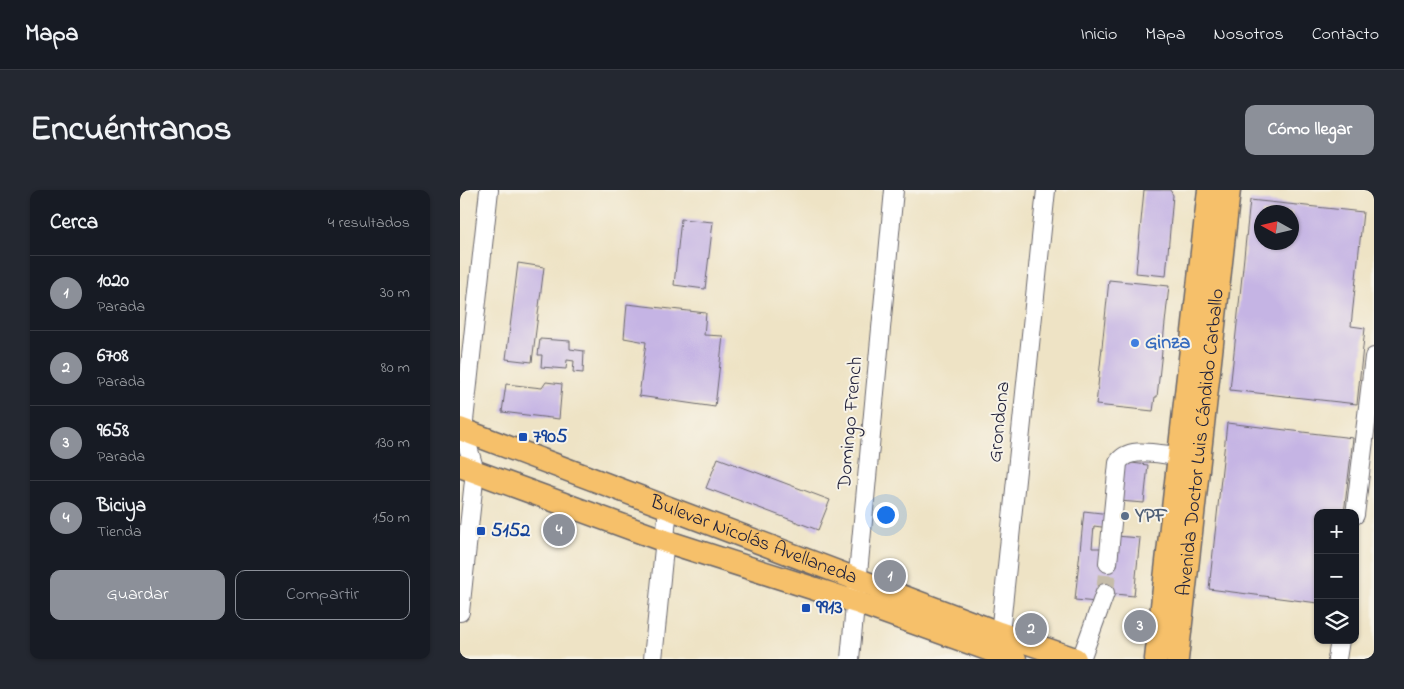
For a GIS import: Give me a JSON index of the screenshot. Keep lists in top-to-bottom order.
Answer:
{
  "streets": {
    "main road": ["Avenida Doctor Luis Cándido Carballo", "Bulevar Nicolás Avellaneda"],
    "street": ["Grondona", "Domingo French"]
  },
  "crossings": [
    ["Grondona", "Bulevar Nicolás Avellaneda"],
    ["Domingo French", "Bulevar Nicolás Avellaneda"]
  ],
  "places": {
    "other": ["Ginza", "YPF"],
    "transit": ["7905", "5152", "9913"]
  },
  "north": "left",
  "page": {
    "header": "Mapa",
    "nav": [
      "Inicio",
      "Mapa",
      "Nosotros",
      "Contacto"
    ],
    "title": "Encuéntranos",
    "buttons": [
      "Cómo llegar",
      ["Guardar", "Compartir"]
    ],
    "heading": ["Cerca", "4 resultados"],
    "list": [
      {
        "mark": "1",
        "name": "1020",
        "note": "Parada",
        "value": "30 m"
      },
      {
        "mark": "2",
        "name": "6708",
        "note": "Parada",
        "value": "80 m"
      },
      {
        "mark": "3",
        "name": "9658",
        "note": "Parada",
        "value": "130 m"
      },
      {
        "mark": "4",
        "name": "Biciya",
        "note": "Tienda",
        "value": "150 m"
      }
    ],
    "map_buttons": ["+", "−"],
    "pins": [
      "4",
      "1",
      "3",
      "2"
    ]
  }
}
